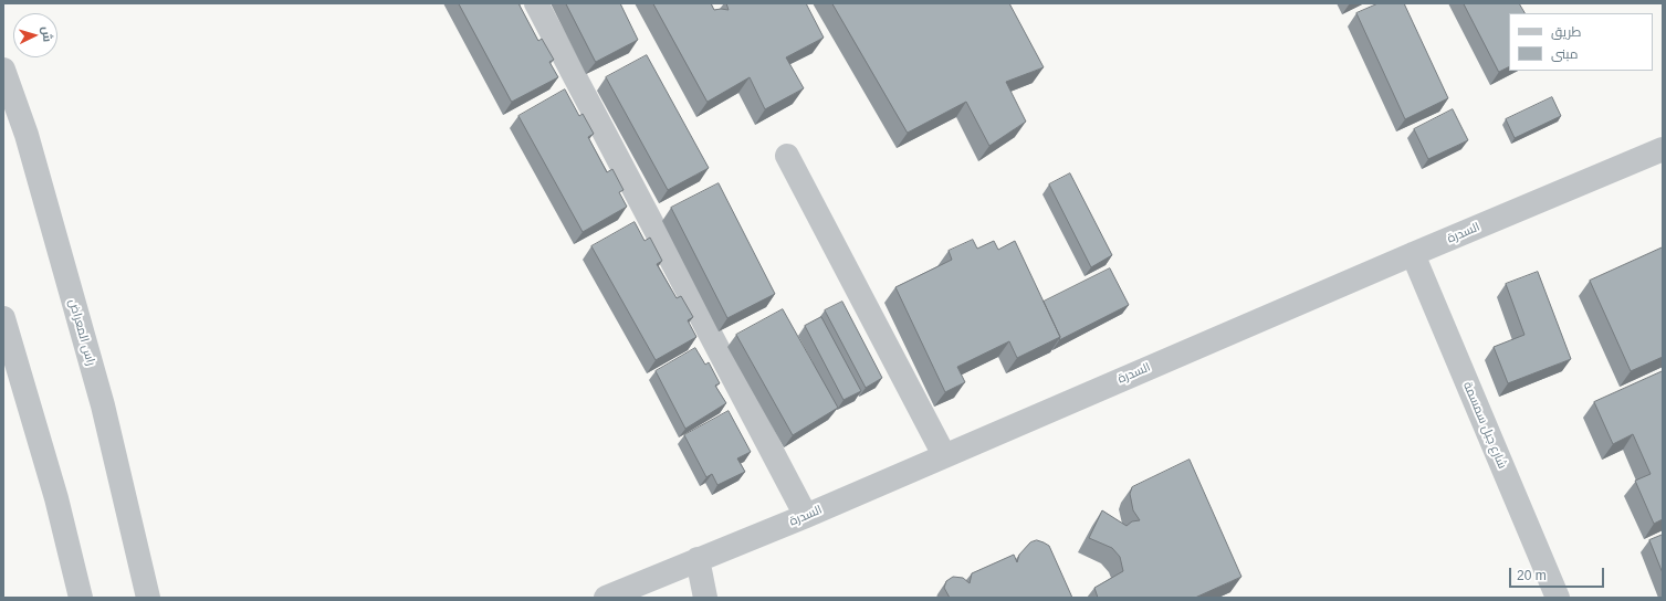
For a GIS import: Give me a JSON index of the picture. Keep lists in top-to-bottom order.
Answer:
{
  "streets": {
    "street": ["السدرة", "راس المعراض", "شارع جبل سمسمة"]
  },
  "crossings": [
    ["السدرة", "شارع جبل سمسمة"]
  ],
  "legend": ["طريق", "مبنى"],
  "scale_bar": "20 m",
  "north": "right"
}
